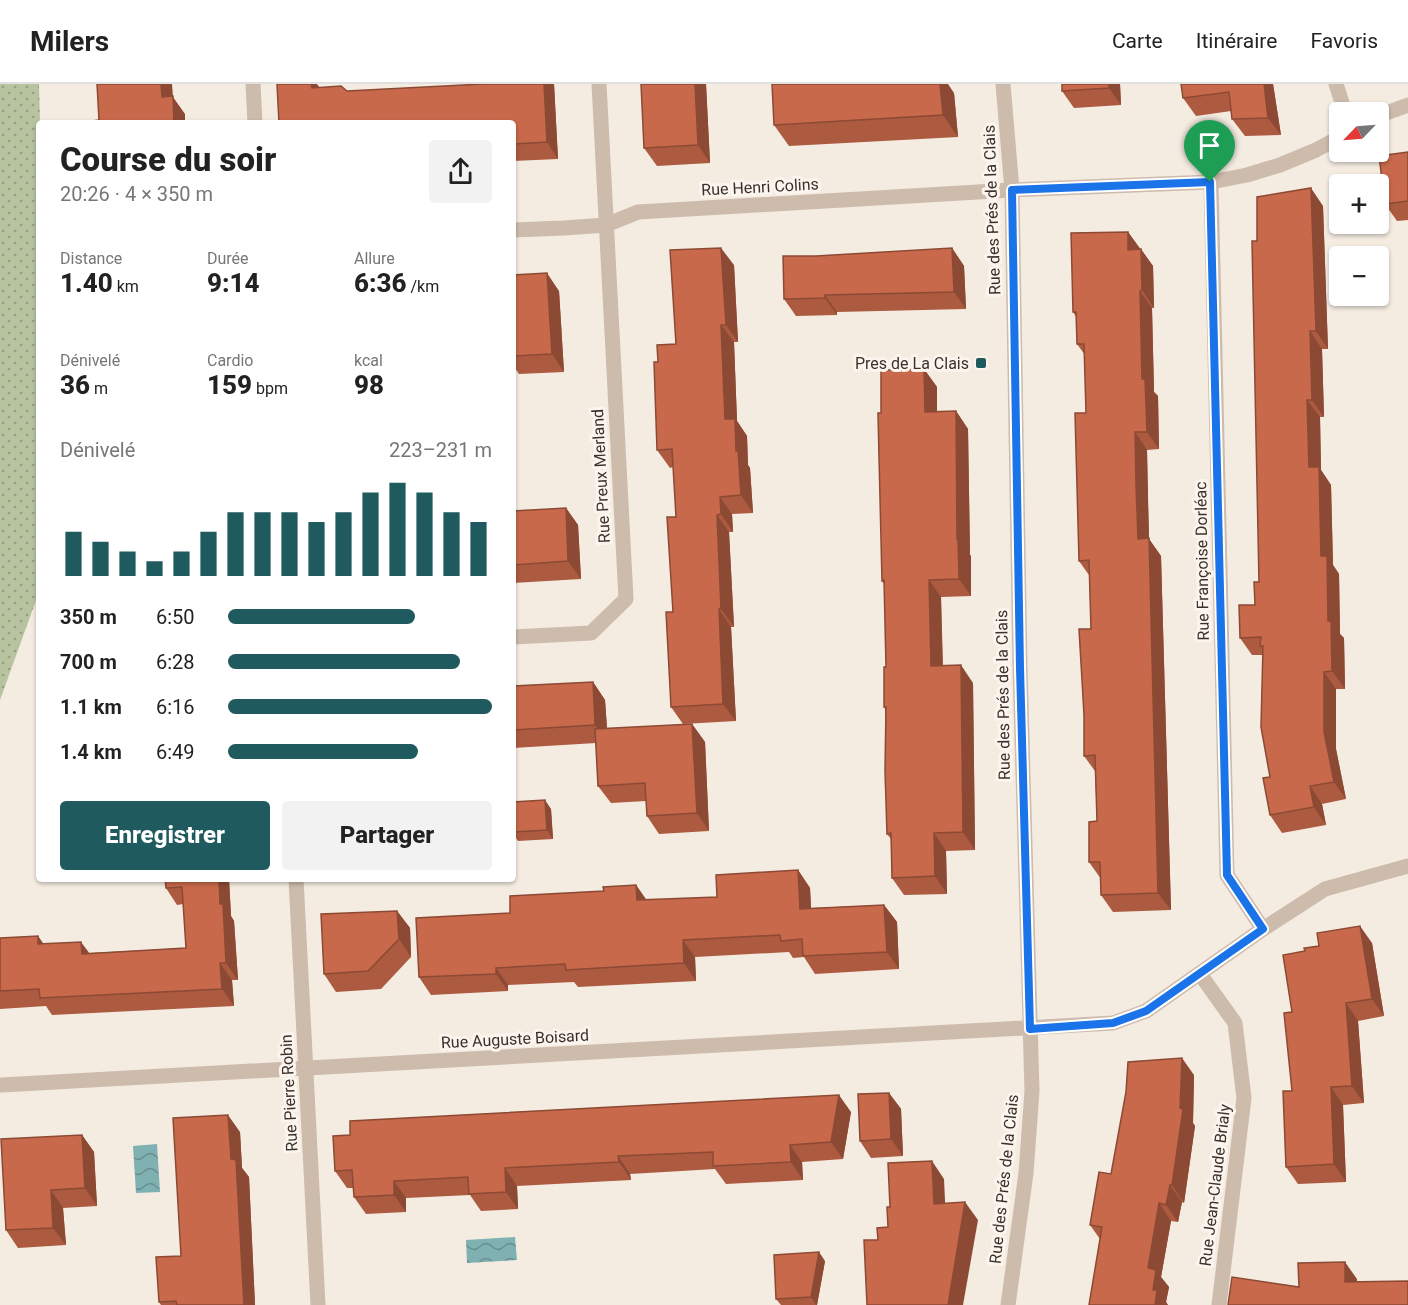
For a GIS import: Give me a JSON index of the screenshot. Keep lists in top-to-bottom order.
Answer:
{
  "streets": {
    "street": [
      "Rue Henri Colins",
      "Rue des Prés de la Clais",
      "Rue Preux Merland",
      "Rue Françoise Dorléac",
      "Rue Auguste Boisard",
      "Rue Pierre Robin",
      "Rue Jean-Claude Brialy"
    ]
  },
  "crossings": [
    ["Rue Henri Colins", "Rue des Prés de la Clais"],
    ["Rue Henri Colins", "Rue Preux Merland"],
    ["Rue Henri Colins", "Rue Françoise Dorléac"],
    ["Rue des Prés de la Clais", "Rue Auguste Boisard"],
    ["Rue Françoise Dorléac", "Rue Auguste Boisard"],
    ["Rue Auguste Boisard", "Rue Pierre Robin"],
    ["Rue Auguste Boisard", "Rue Jean-Claude Brialy"]
  ],
  "places": {
    "transit": ["Pres de La Clais"]
  },
  "north": "bottom left",
  "page": {
    "header": "Milers",
    "nav": ["Carte", "Itinéraire", "Favoris"],
    "map_buttons": ["+", "−"],
    "heading": ["Course du soir", "20:26 · 4 × 350 m"],
    "stats": [
      ["Distance", "1.40 km"],
      ["Durée", "9:14"],
      ["Allure", "6:36 /km"],
      ["Dénivelé", "36 m"],
      ["Cardio", "159 bpm"],
      ["kcal", "98"]
    ],
    "chart": ["Dénivelé", "223–231 m"],
    "list": [
      {
        "name": "350 m",
        "note": "6:50"
      },
      {
        "name": "700 m",
        "note": "6:28"
      },
      {
        "name": "1.1 km",
        "note": "6:16"
      },
      {
        "name": "1.4 km",
        "note": "6:49"
      }
    ],
    "buttons": ["Enregistrer", "Partager"]
  }
}
